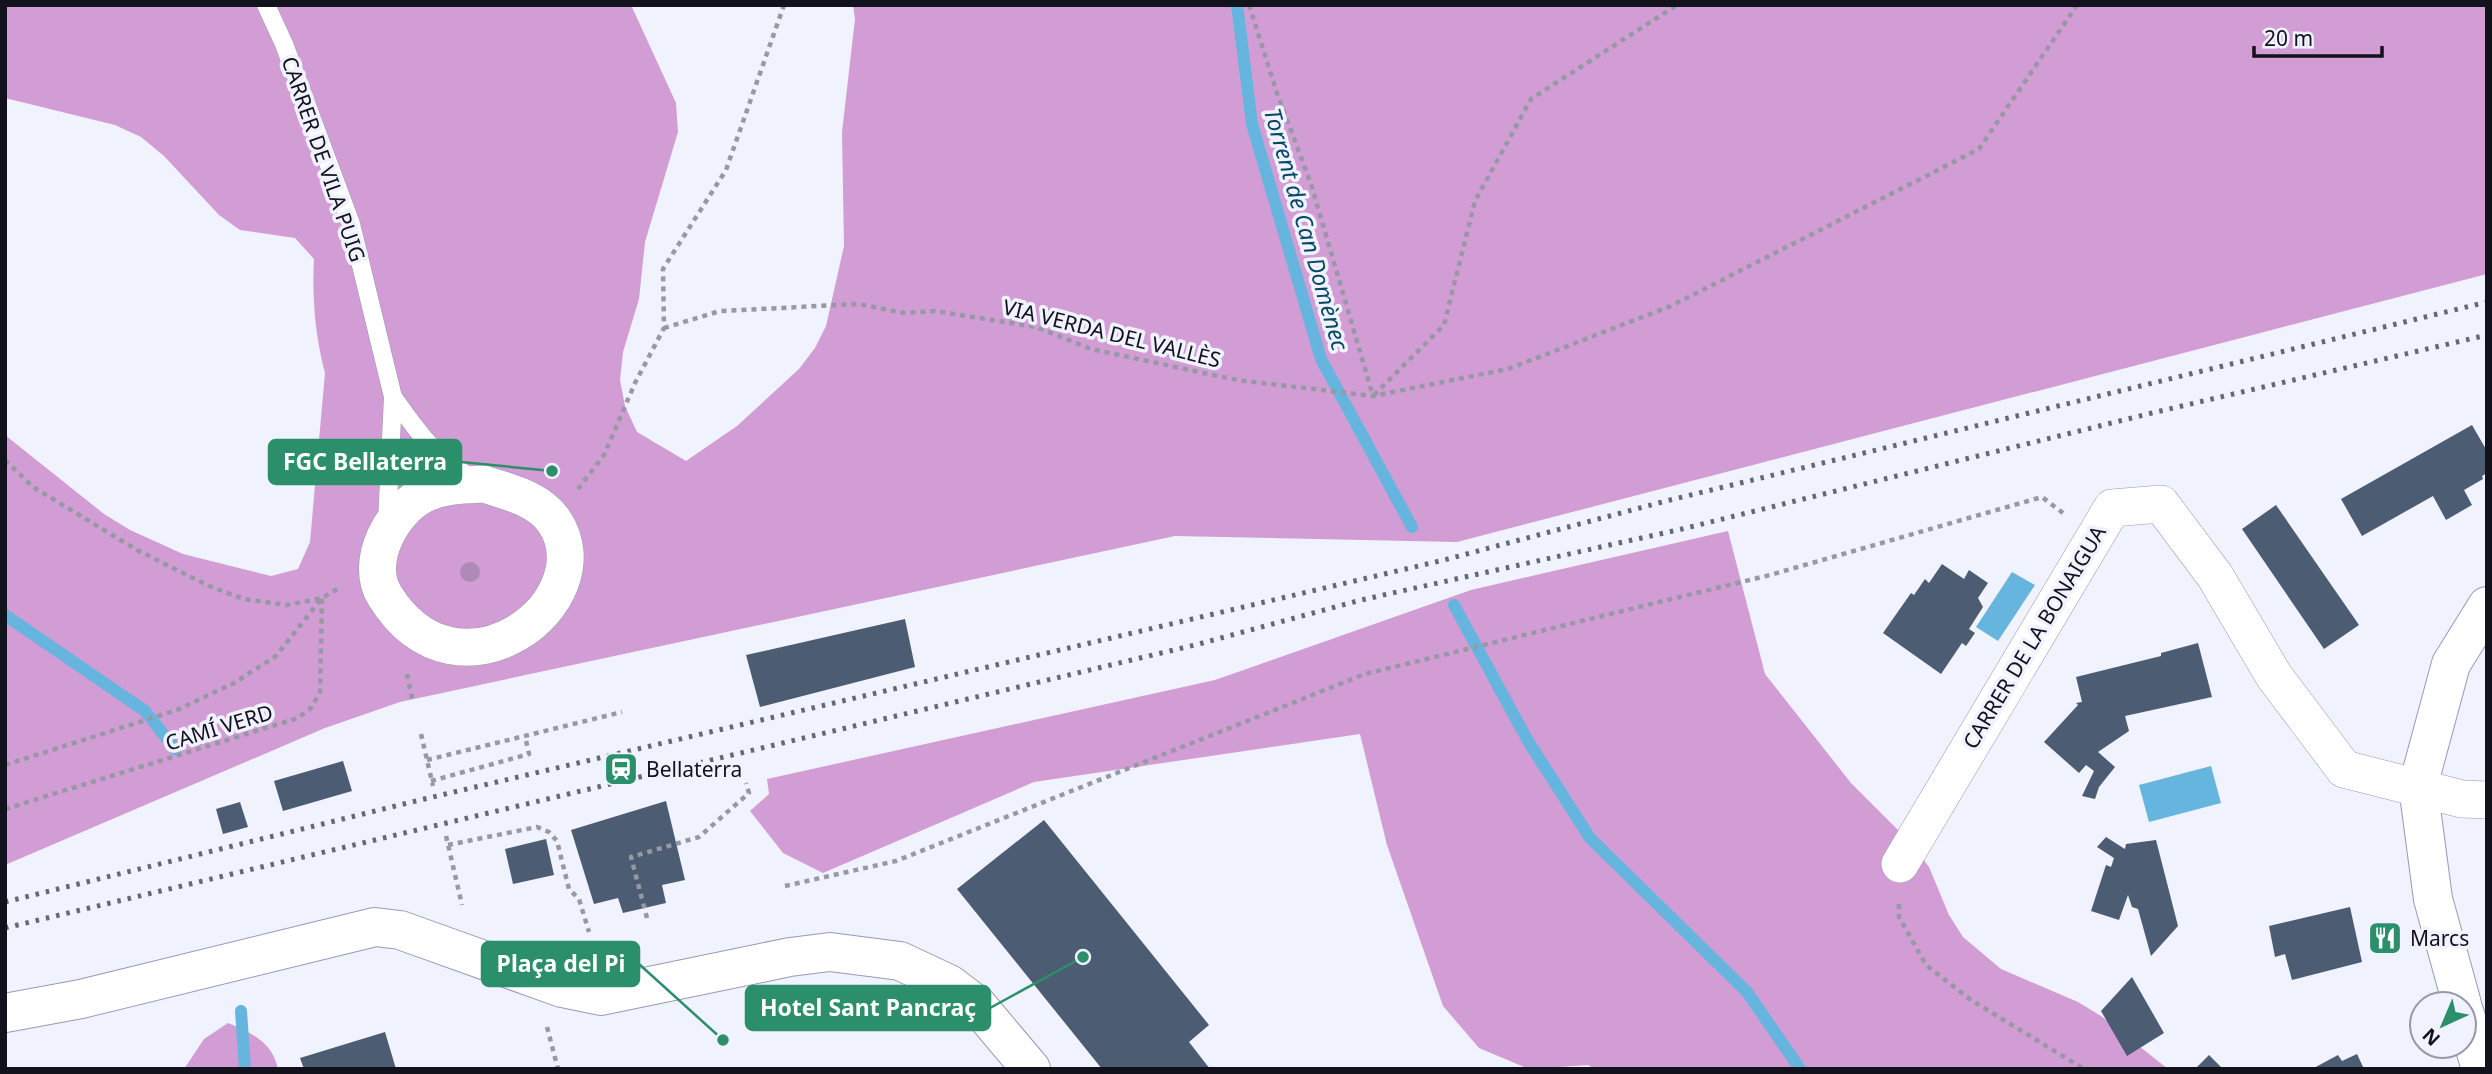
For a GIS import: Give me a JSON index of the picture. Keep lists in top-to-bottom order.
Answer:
{
  "streets": {
    "street": ["CARRER DE LA BONAIGUA"],
    "lane": ["CARRER DE VILA PUIG"],
    "path": ["VIA VERDA DEL VALLÈS", "CAMÍ VERD"]
  },
  "water": ["Torrent de Can Domènec"],
  "places": {
    "other": ["FGC Bellaterra", "Hotel Sant Pancraç", "Plaça del Pi"],
    "station": ["Bellaterra"],
    "restaurant": ["Marcs"]
  },
  "scale_bar": "20 m",
  "north": "bottom left"
}
